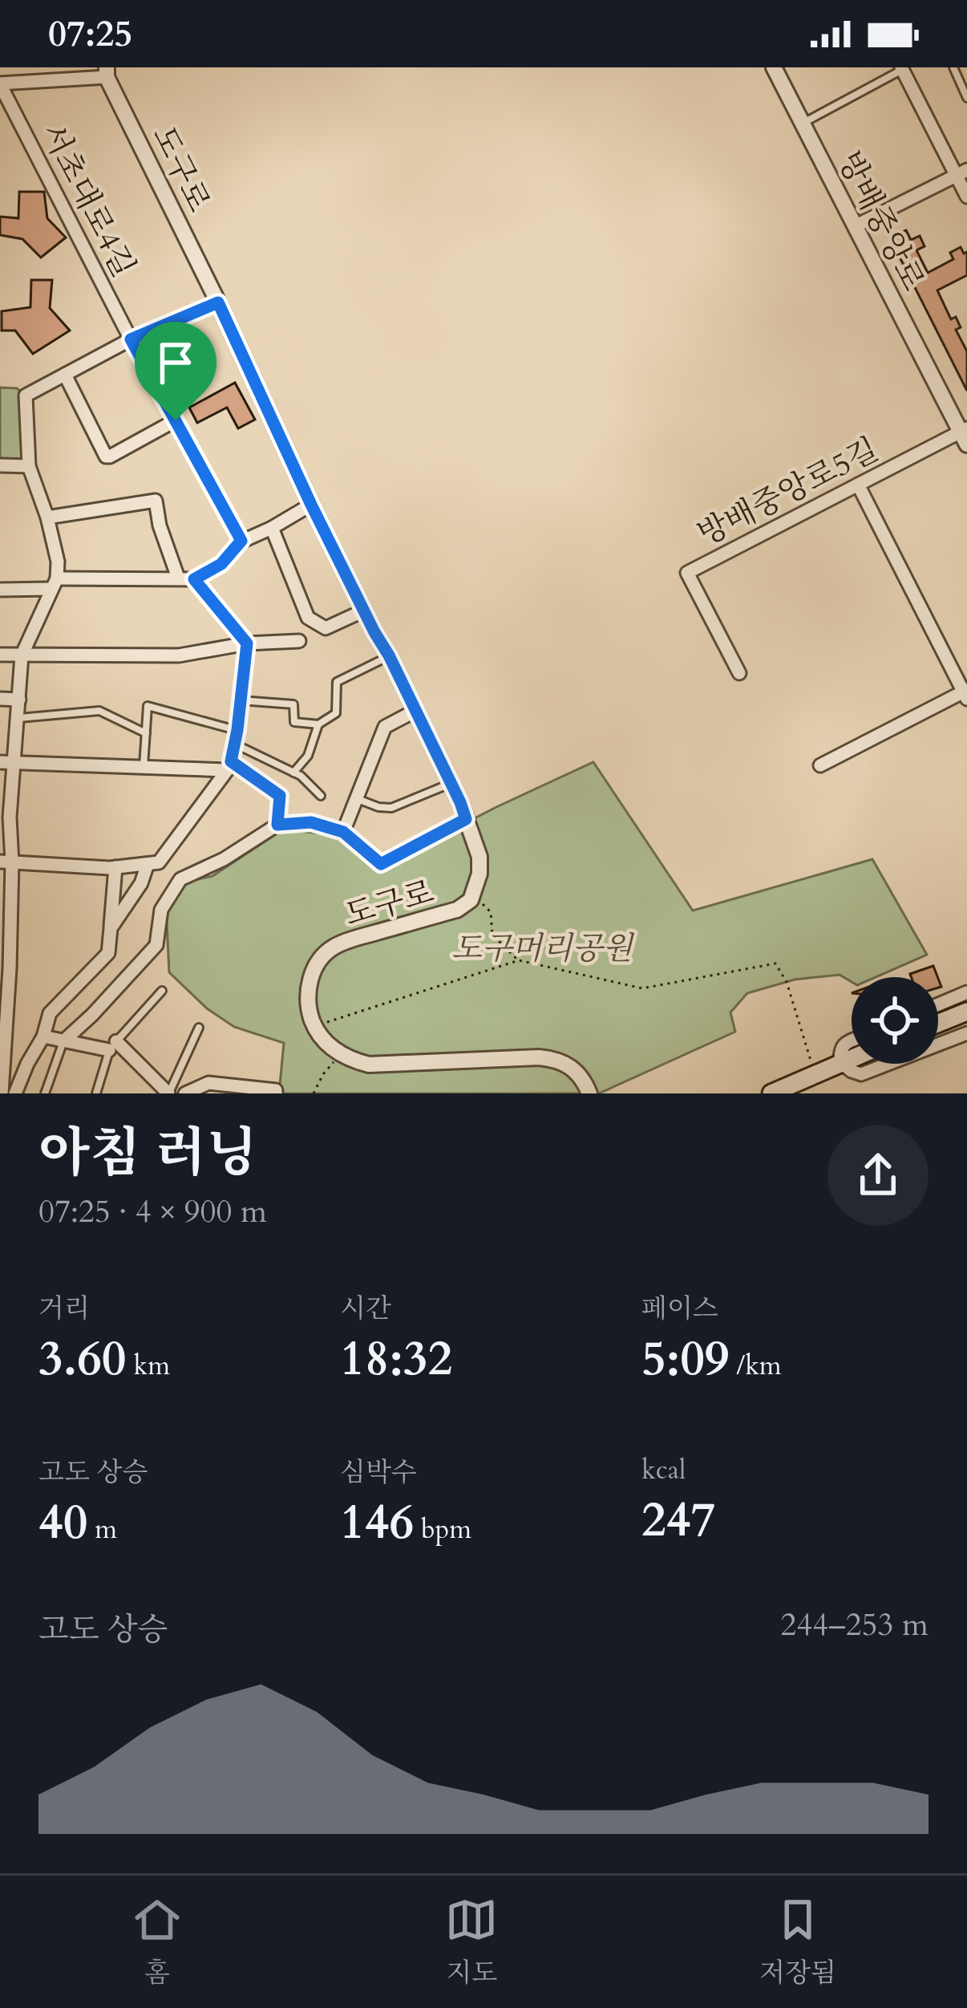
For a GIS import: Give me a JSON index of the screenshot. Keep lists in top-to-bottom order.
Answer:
{
  "streets": {
    "street": [
      "도구로",
      "서초대로4길",
      "방배중앙로",
      "방배중앙로5길"
    ]
  },
  "crossings": [
    ["방배중앙로", "방배중앙로5길"]
  ],
  "parks": ["도구머리공원"],
  "page": {
    "status": "07:25",
    "heading": ["아침 러닝", "07:25 · 4 × 900 m"],
    "stats": [
      ["거리", "3.60 km"],
      ["시간", "18:32"],
      ["페이스", "5:09 /km"],
      ["고도 상승", "40 m"],
      ["심박수", "146 bpm"],
      ["kcal", "247"]
    ],
    "chart": ["고도 상승", "244–253 m"],
    "tabs": ["홈", "지도", "저장됨"]
  }
}
